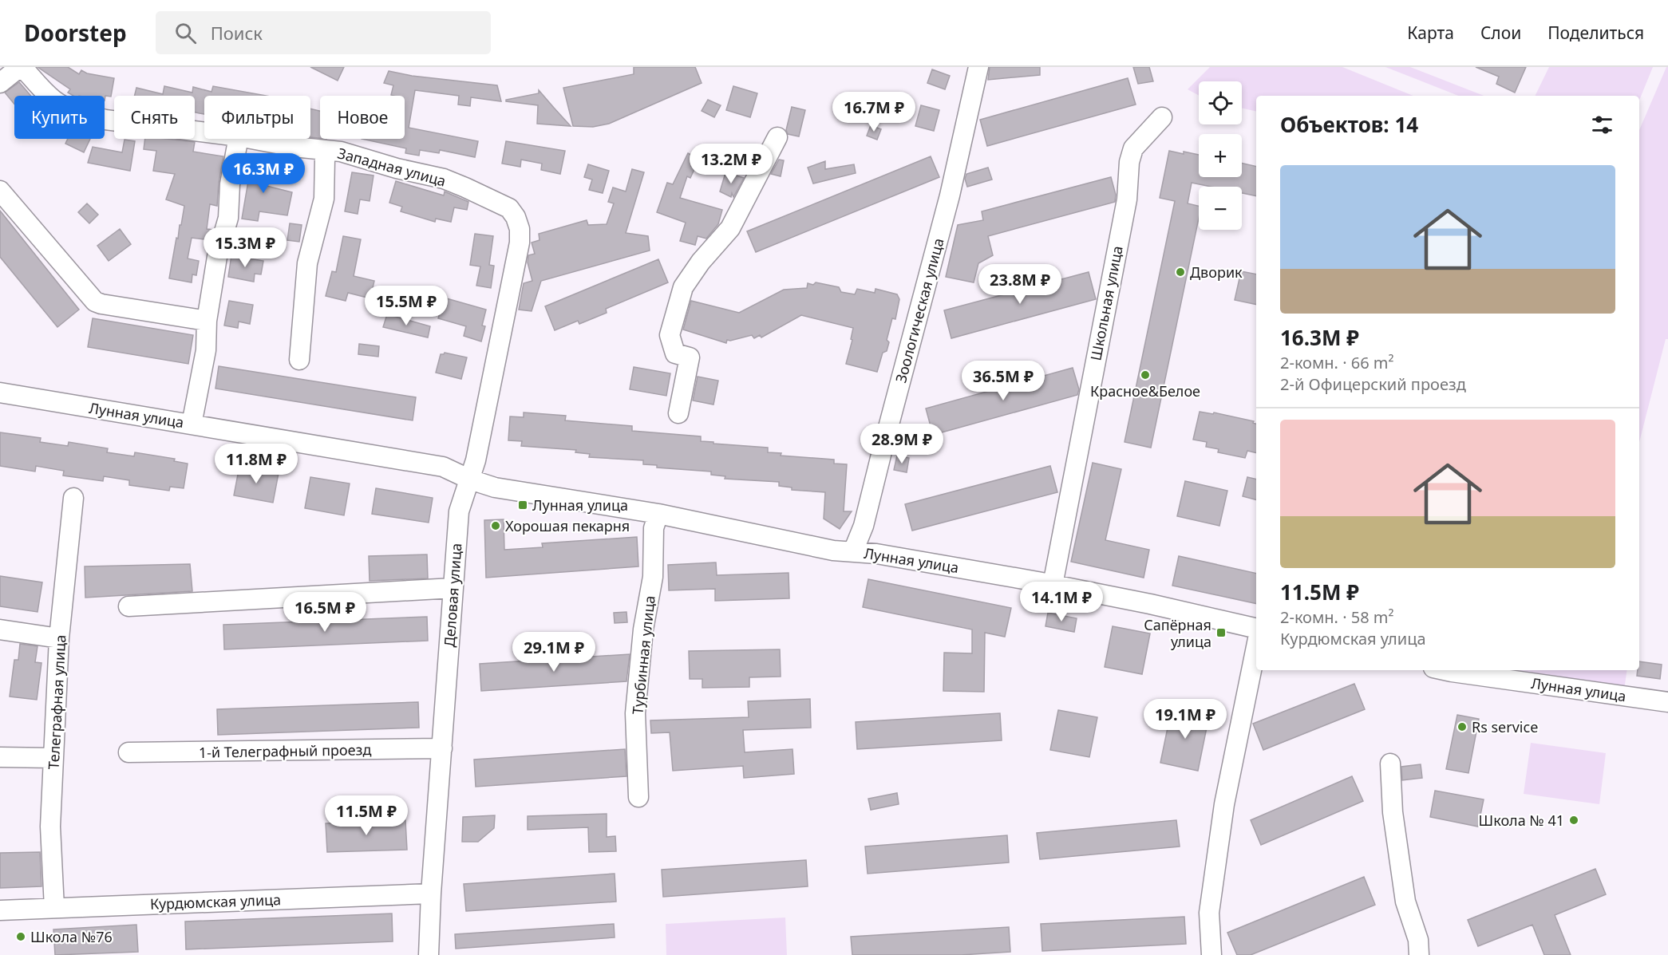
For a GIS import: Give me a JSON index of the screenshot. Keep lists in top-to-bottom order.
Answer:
{
  "streets": {
    "street": [
      "Западная улица",
      "Школьная улица",
      "Зоологическая улица",
      "Лунная улица",
      "Деловая улица",
      "Турбинная улица",
      "Телеграфная улица",
      "1-й Телеграфный проезд",
      "Курдюмская улица"
    ]
  },
  "crossings": [
    ["Западная улица", "Деловая улица"],
    ["Школьная улица", "Лунная улица"],
    ["Зоологическая улица", "Лунная улица"],
    ["Лунная улица", "Деловая улица"],
    ["Лунная улица", "Турбинная улица"],
    ["Деловая улица", "1-й Телеграфный проезд"],
    ["Деловая улица", "Курдюмская улица"],
    ["Телеграфная улица", "Курдюмская улица"]
  ],
  "places": {
    "other": [
      "Дворик",
      "Красное&Белое",
      "Хорошая пекарня",
      "Rs service",
      "Школа № 41",
      "Школа №76"
    ],
    "transit": ["Лунная улица", "Сапёрная улица"]
  },
  "page": {
    "header": "Doorstep",
    "search": "Поиск",
    "nav": ["Карта", "Слои", "Поделиться"],
    "map_buttons": ["+", "−"],
    "price": [
      "16.7M ₽",
      "13.2M ₽",
      "16.3M ₽",
      "15.3M ₽",
      "23.8M ₽",
      "15.5M ₽",
      "36.5M ₽",
      "28.9M ₽",
      "11.8M ₽",
      "14.1M ₽",
      "16.5M ₽",
      "29.1M ₽",
      "19.1M ₽",
      "11.5M ₽"
    ],
    "chip": [
      "Купить",
      "Снять",
      "Фильтры",
      "Новое"
    ],
    "heading": "Объектов: 14",
    "list": [
      {
        "name": "16.3M ₽",
        "note": "2-комн. · 66 m² · 2-й Офицерский проезд"
      },
      {
        "name": "11.5M ₽",
        "note": "2-комн. · 58 m² · Курдюмская улица"
      }
    ]
  }
}
